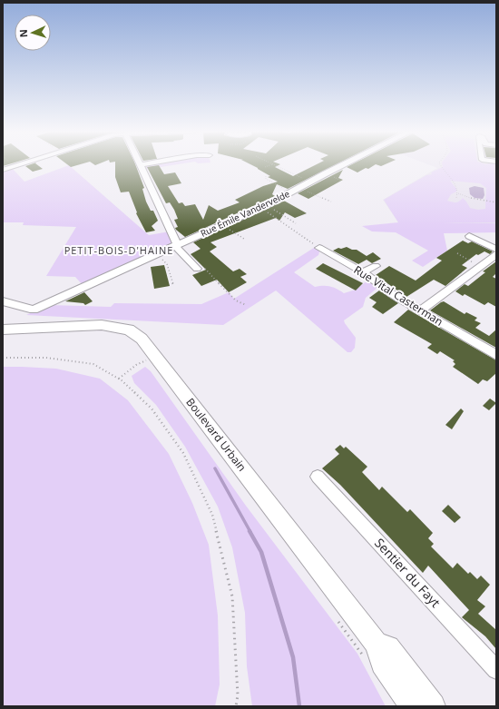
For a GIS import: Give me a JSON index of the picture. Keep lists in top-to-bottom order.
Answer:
{
  "streets": {
    "main road": ["Boulevard Urbain"],
    "street": ["Rue Émile Vandervelde", "Rue Vital Casterman", "Sentier du Fayt"]
  },
  "districts": ["PETIT-BOIS-D'HAINE"],
  "north": "left"
}
